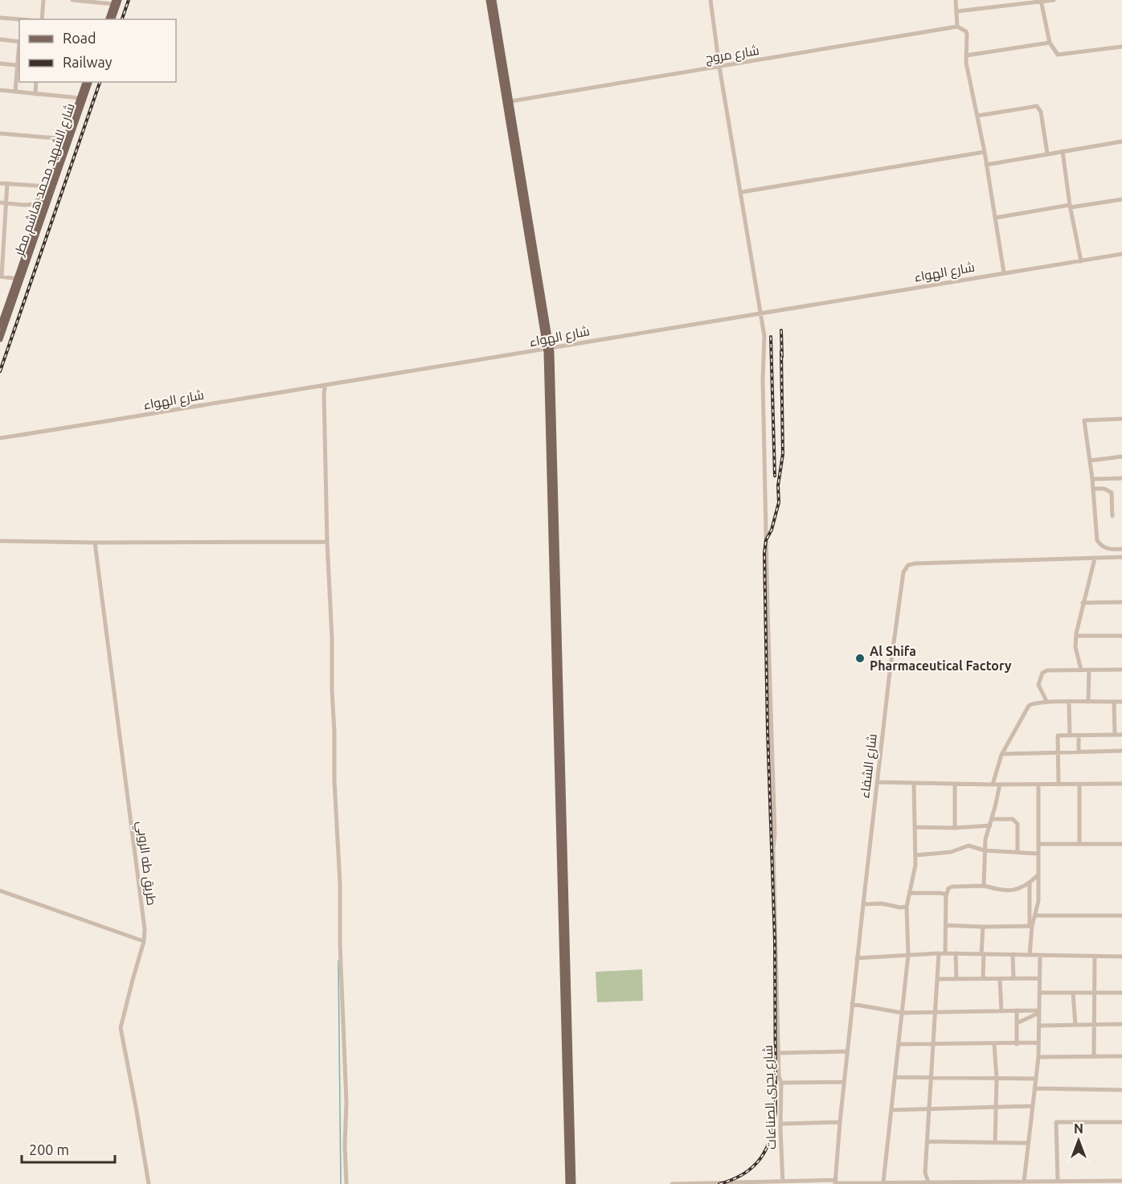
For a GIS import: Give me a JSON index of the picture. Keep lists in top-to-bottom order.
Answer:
{
  "streets": {
    "main road": ["شارع الشهيد محمد هاشم مطر"],
    "street": [
      "شارع مروج",
      "شارع الهواء",
      "شارع الشفاء",
      "طريق طه الروبي",
      "شارع بحرى الصناعات"
    ]
  },
  "crossings": [
    ["شارع مروج", "شارع بحرى الصناعات"],
    ["شارع الهواء", "شارع بحرى الصناعات"]
  ],
  "places": ["Al Shifa Pharmaceutical Factory"],
  "legend": ["Road", "Railway"],
  "scale_bar": "200 m",
  "north": "top"
}
